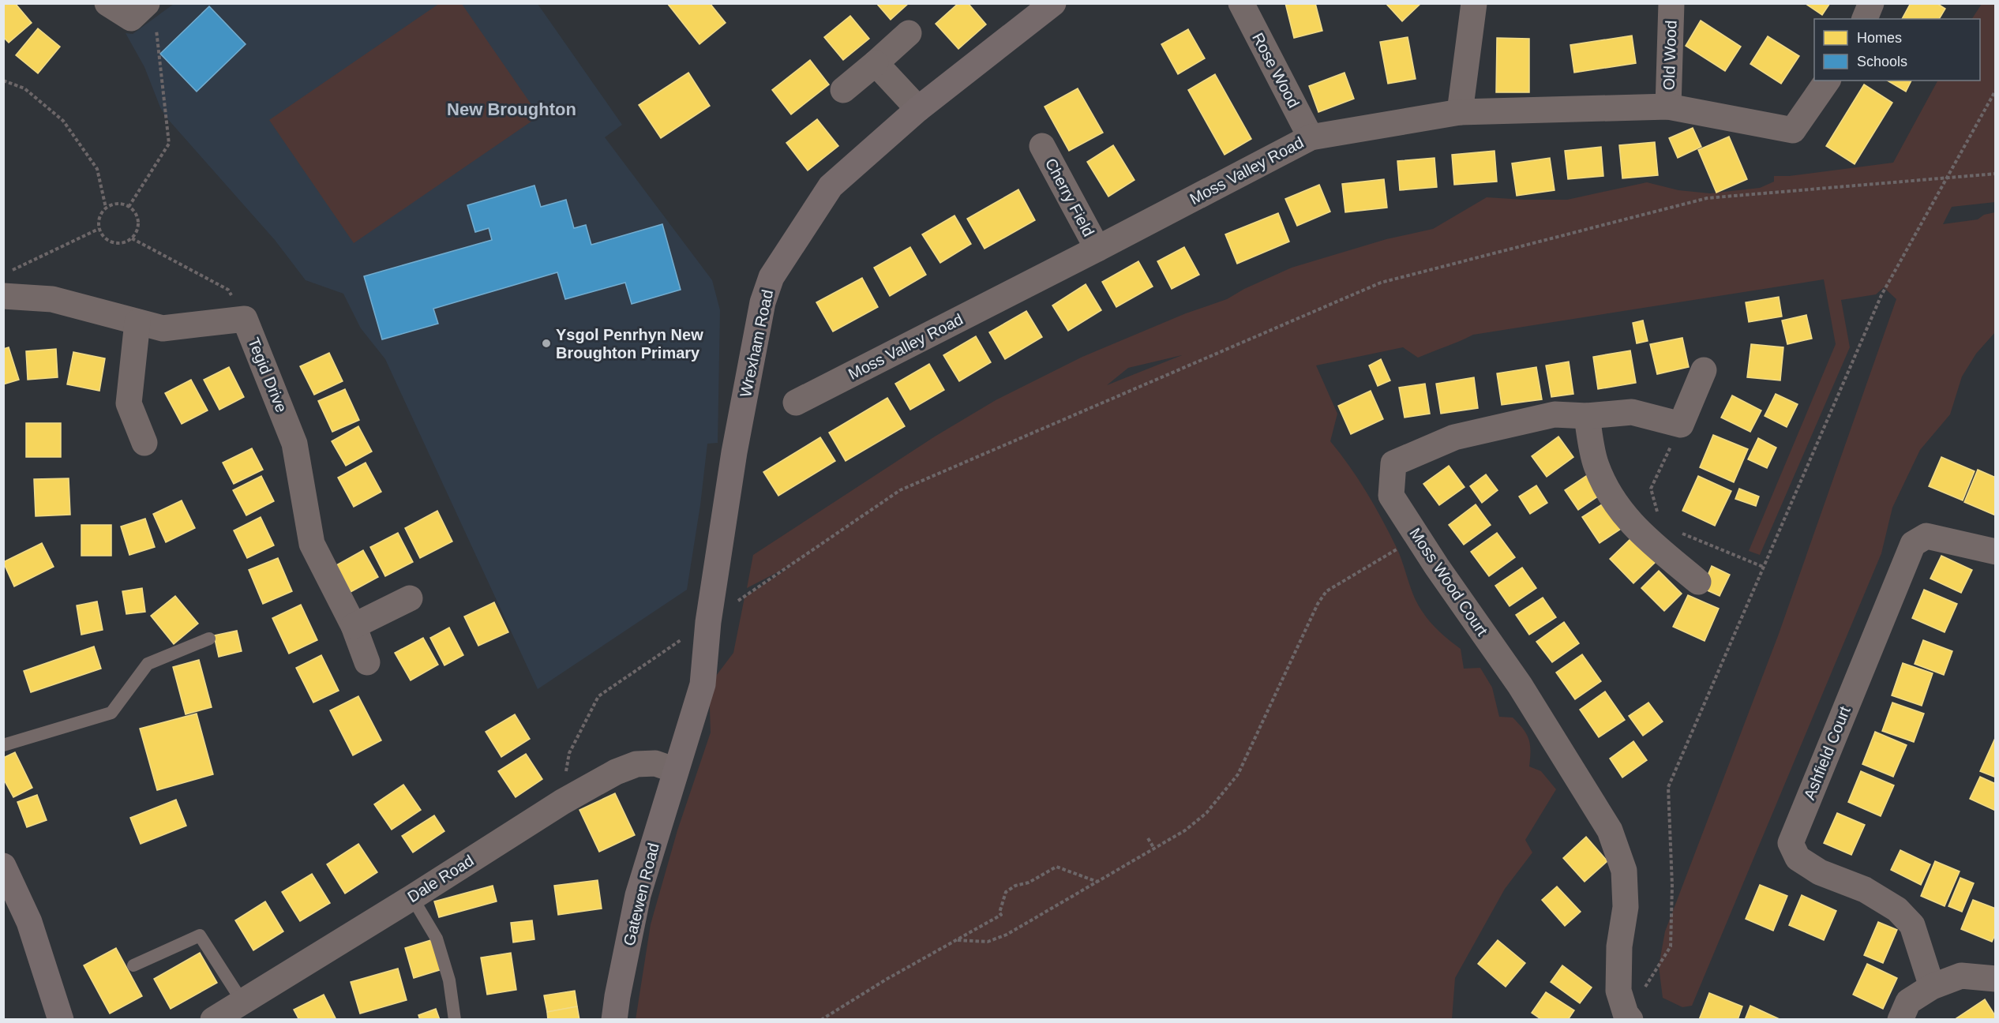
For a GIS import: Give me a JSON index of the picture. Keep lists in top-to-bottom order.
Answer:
{
  "streets": {
    "main road": ["Wrexham Road", "Gatewen Road"],
    "street": [
      "Old Wood",
      "Rose Wood",
      "Moss Valley Road",
      "Cherry Field",
      "Tegid Drive",
      "Moss Wood Court",
      "Ashfield Court",
      "Dale Road"
    ]
  },
  "crossings": [
    ["Old Wood", "Moss Valley Road"],
    ["Rose Wood", "Moss Valley Road"],
    ["Moss Valley Road", "Cherry Field"],
    ["Wrexham Road", "Dale Road"],
    ["Wrexham Road", "Gatewen Road"],
    ["Dale Road", "Gatewen Road"]
  ],
  "districts": ["New Broughton"],
  "places": ["Ysgol Penrhyn New Broughton Primary"],
  "legend": ["Homes", "Schools"]
}
